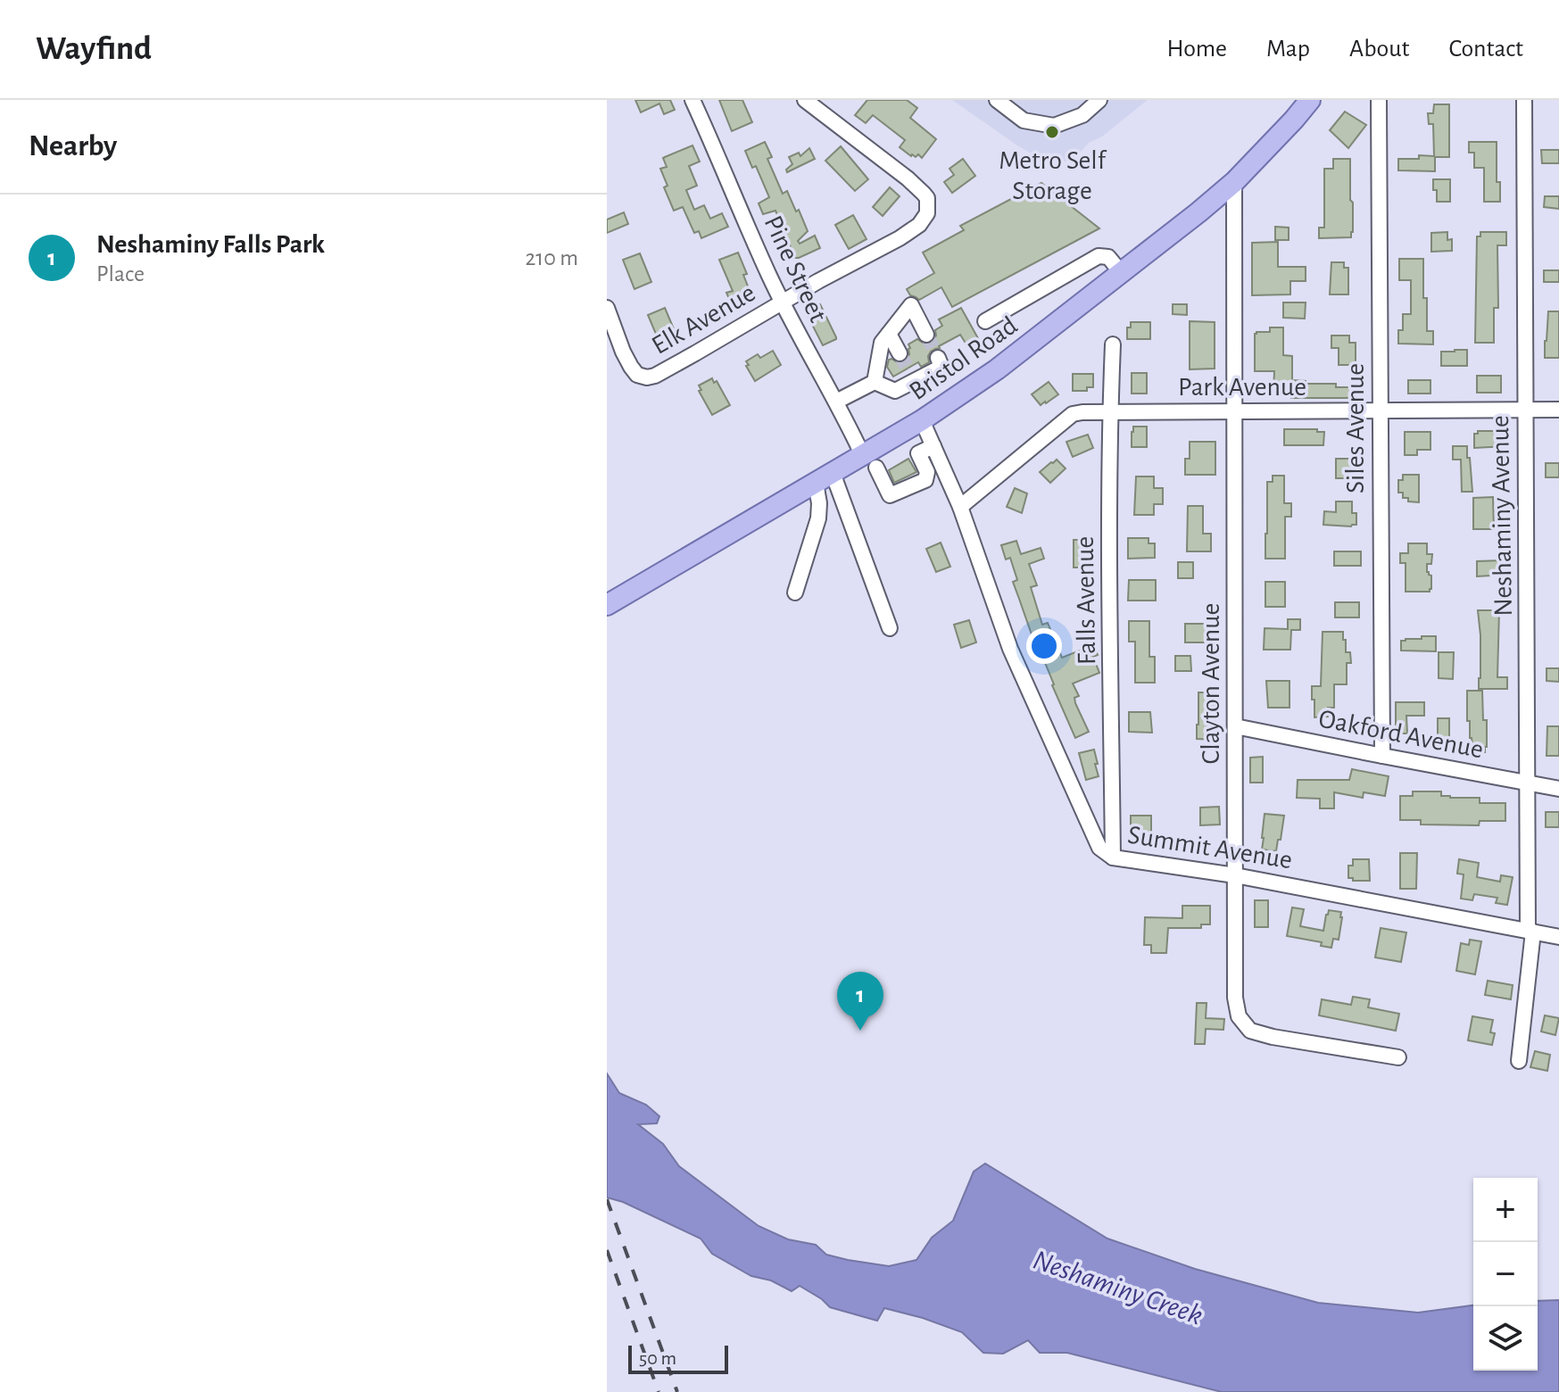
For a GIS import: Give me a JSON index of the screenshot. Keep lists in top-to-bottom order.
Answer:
{
  "streets": {
    "main road": ["Bristol Road"],
    "street": [
      "Pine Street",
      "Elk Avenue",
      "Park Avenue",
      "Siles Avenue",
      "Neshaminy Avenue",
      "Falls Avenue",
      "Clayton Avenue",
      "Oakford Avenue",
      "Summit Avenue"
    ]
  },
  "crossings": [
    ["Pine Street", "Elk Avenue"],
    ["Pine Street", "Bristol Road"],
    ["Pine Street", "Summit Avenue"],
    ["Bristol Road", "Clayton Avenue"],
    ["Bristol Road", "Summit Avenue"],
    ["Park Avenue", "Siles Avenue"],
    ["Park Avenue", "Neshaminy Avenue"],
    ["Park Avenue", "Falls Avenue"],
    ["Park Avenue", "Clayton Avenue"],
    ["Park Avenue", "Summit Avenue"],
    ["Siles Avenue", "Oakford Avenue"],
    ["Neshaminy Avenue", "Oakford Avenue"],
    ["Neshaminy Avenue", "Summit Avenue"],
    ["Falls Avenue", "Summit Avenue"],
    ["Clayton Avenue", "Oakford Avenue"],
    ["Clayton Avenue", "Summit Avenue"]
  ],
  "water": ["Neshaminy Creek"],
  "places": ["Metro Self Storage"],
  "scale_bar": "50 m",
  "page": {
    "header": "Wayfind",
    "nav": [
      "Home",
      "Map",
      "About",
      "Contact"
    ],
    "heading": "Nearby",
    "list": [
      {
        "mark": "1",
        "name": "Neshaminy Falls Park",
        "note": "Place",
        "value": "210 m"
      }
    ],
    "pins": "1",
    "map_buttons": ["+", "−"],
    "scale": "50 m"
  }
}
